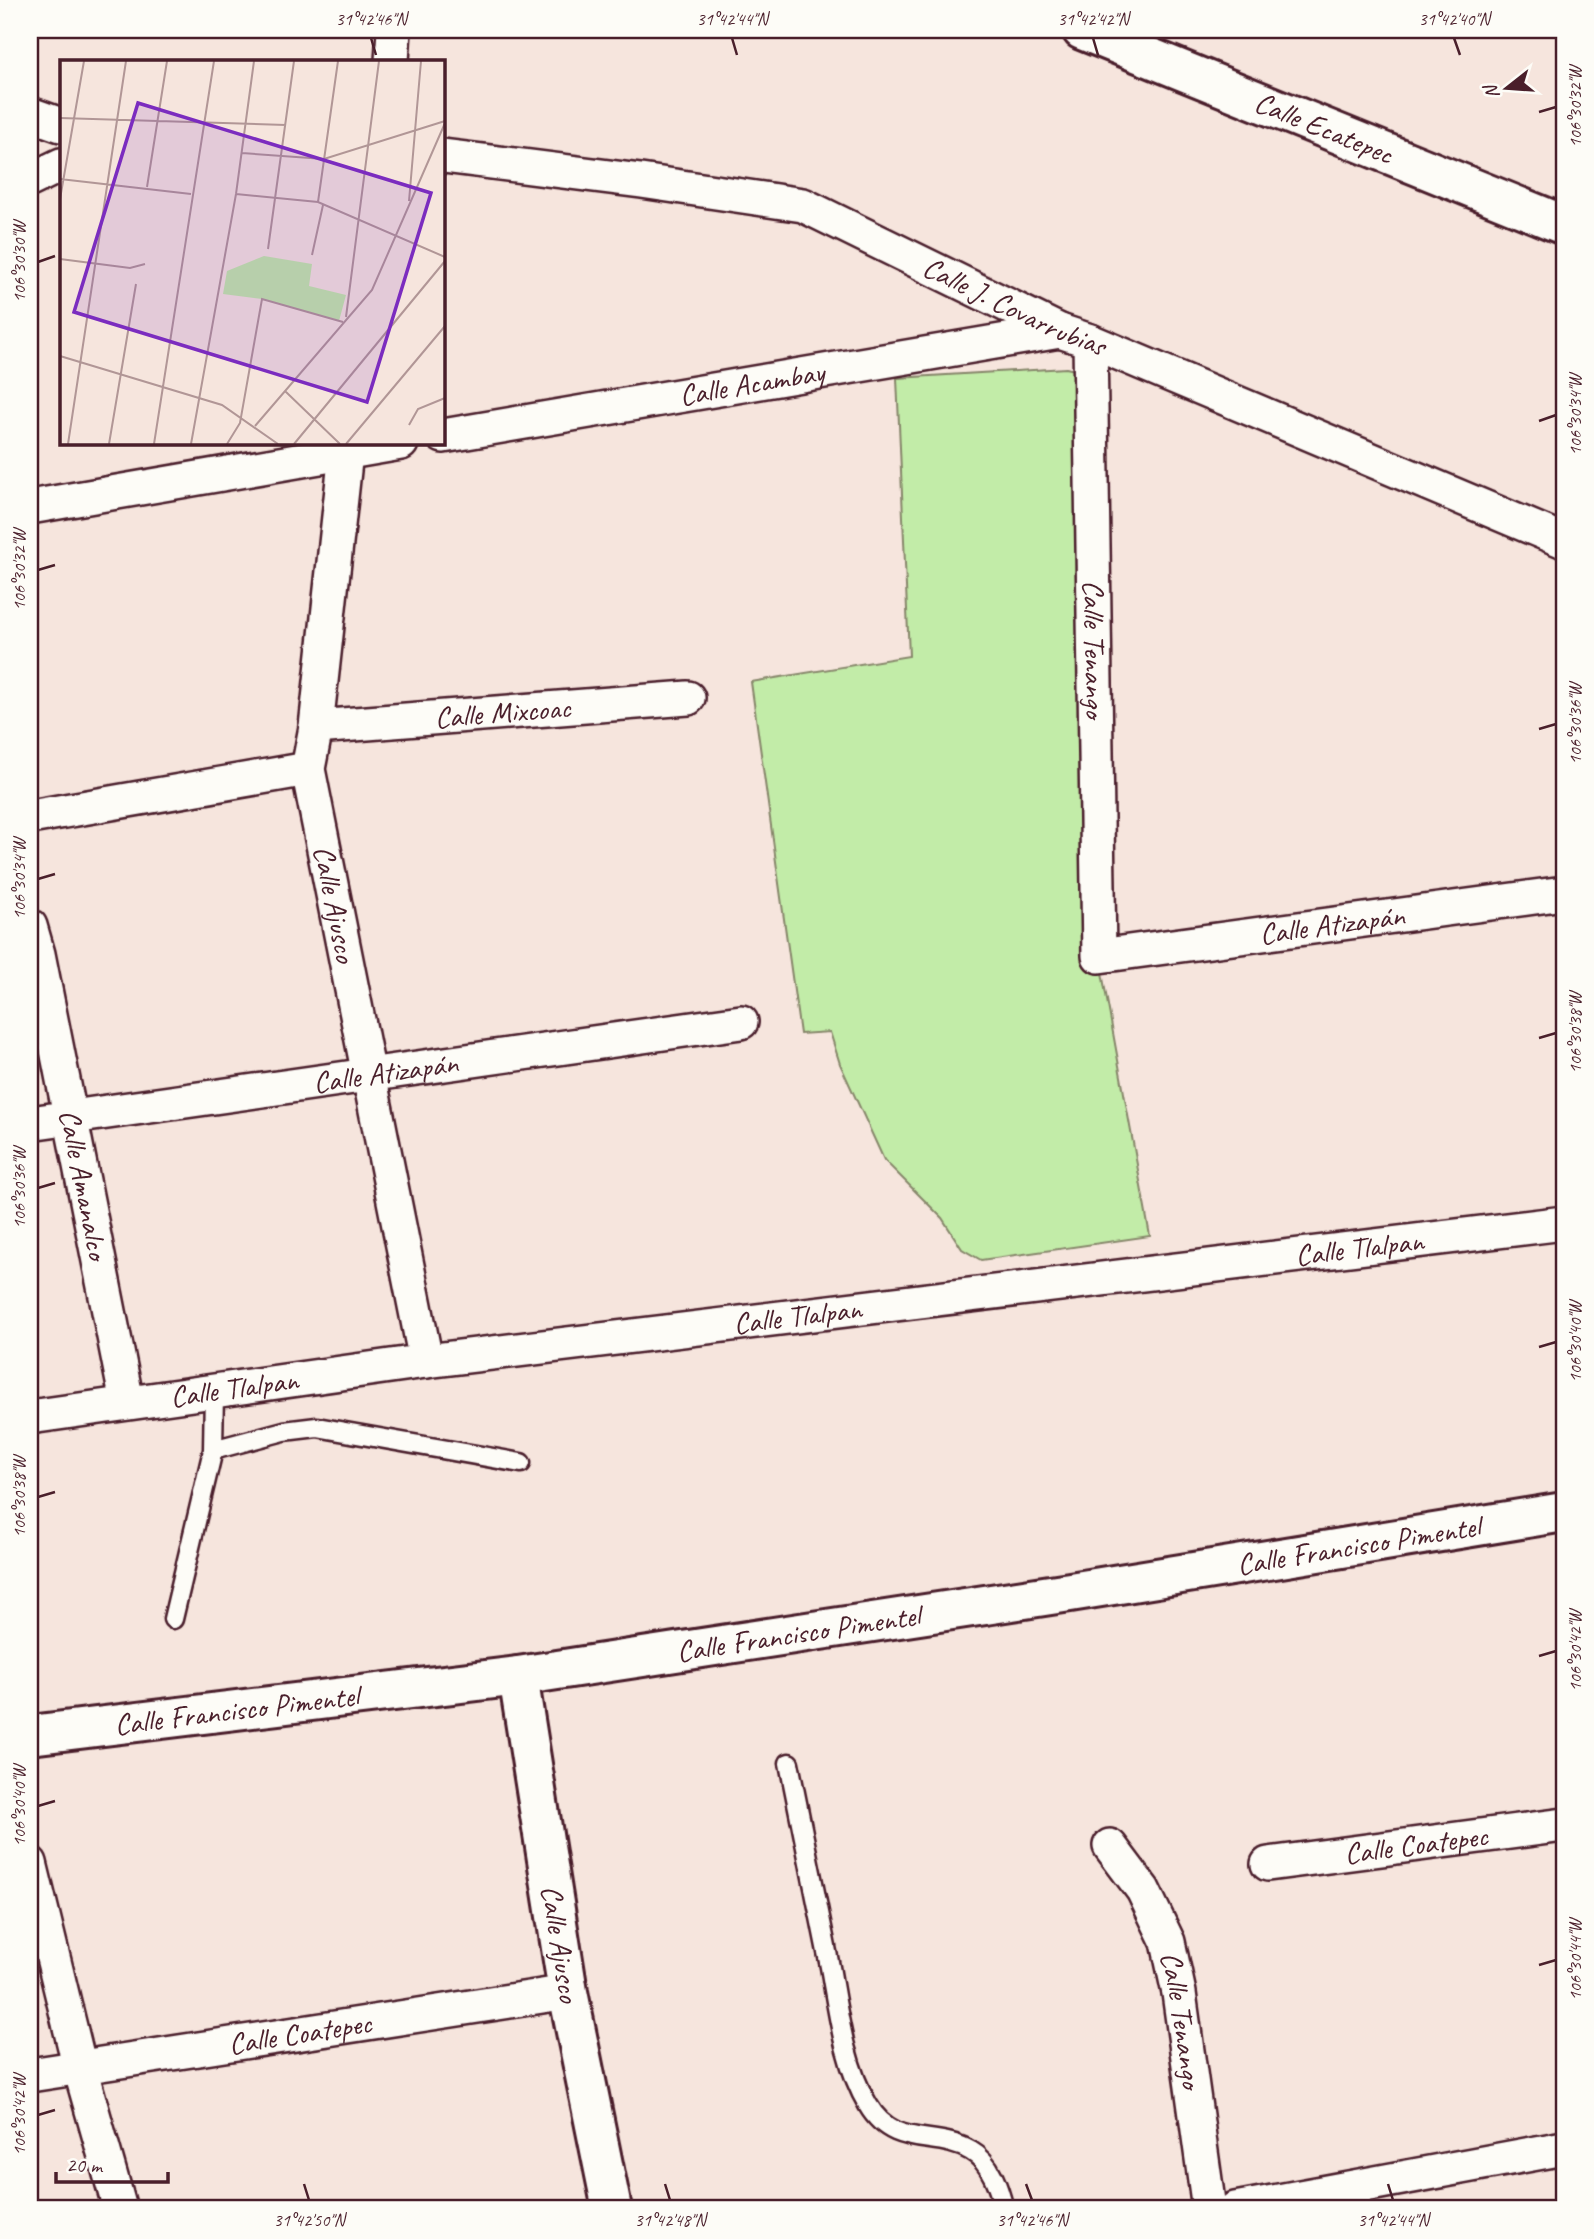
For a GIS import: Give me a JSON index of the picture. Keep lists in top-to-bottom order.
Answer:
{
  "streets": {
    "main road": ["Calle Ecatepec", "Calle Ajusco", "Calle Francisco Pimentel"],
    "street": [
      "Calle J. Covarrubias",
      "Calle Acambay",
      "Calle Tenango",
      "Calle Mixcoac",
      "Calle Atizapán",
      "Calle Amanalco",
      "Calle Tlalpan",
      "Calle Coatepec"
    ]
  },
  "crossings": [
    ["Calle J. Covarrubias", "Calle Acambay"],
    ["Calle J. Covarrubias", "Calle Tenango"],
    ["Calle Acambay", "Calle Tenango"],
    ["Calle Tenango", "Calle Atizapán"],
    ["Calle Mixcoac", "Calle Ajusco"],
    ["Calle Ajusco", "Calle Atizapán"],
    ["Calle Ajusco", "Calle Tlalpan"],
    ["Calle Ajusco", "Calle Francisco Pimentel"],
    ["Calle Ajusco", "Calle Coatepec"],
    ["Calle Atizapán", "Calle Amanalco"],
    ["Calle Amanalco", "Calle Tlalpan"]
  ],
  "scale_bar": "20 m",
  "north": "left",
  "coordinates": [
    "31°42'46\"N",
    "31°42'44\"N",
    "31°42'42\"N",
    "31°42'40\"N",
    "106°30'32\"W",
    "106°30'30\"W",
    "106°30'34\"W",
    "106°30'36\"W",
    "106°30'38\"W",
    "106°30'40\"W",
    "106°30'42\"W",
    "106°30'44\"W",
    "31°42'50\"N",
    "31°42'48\"N"
  ]
}
